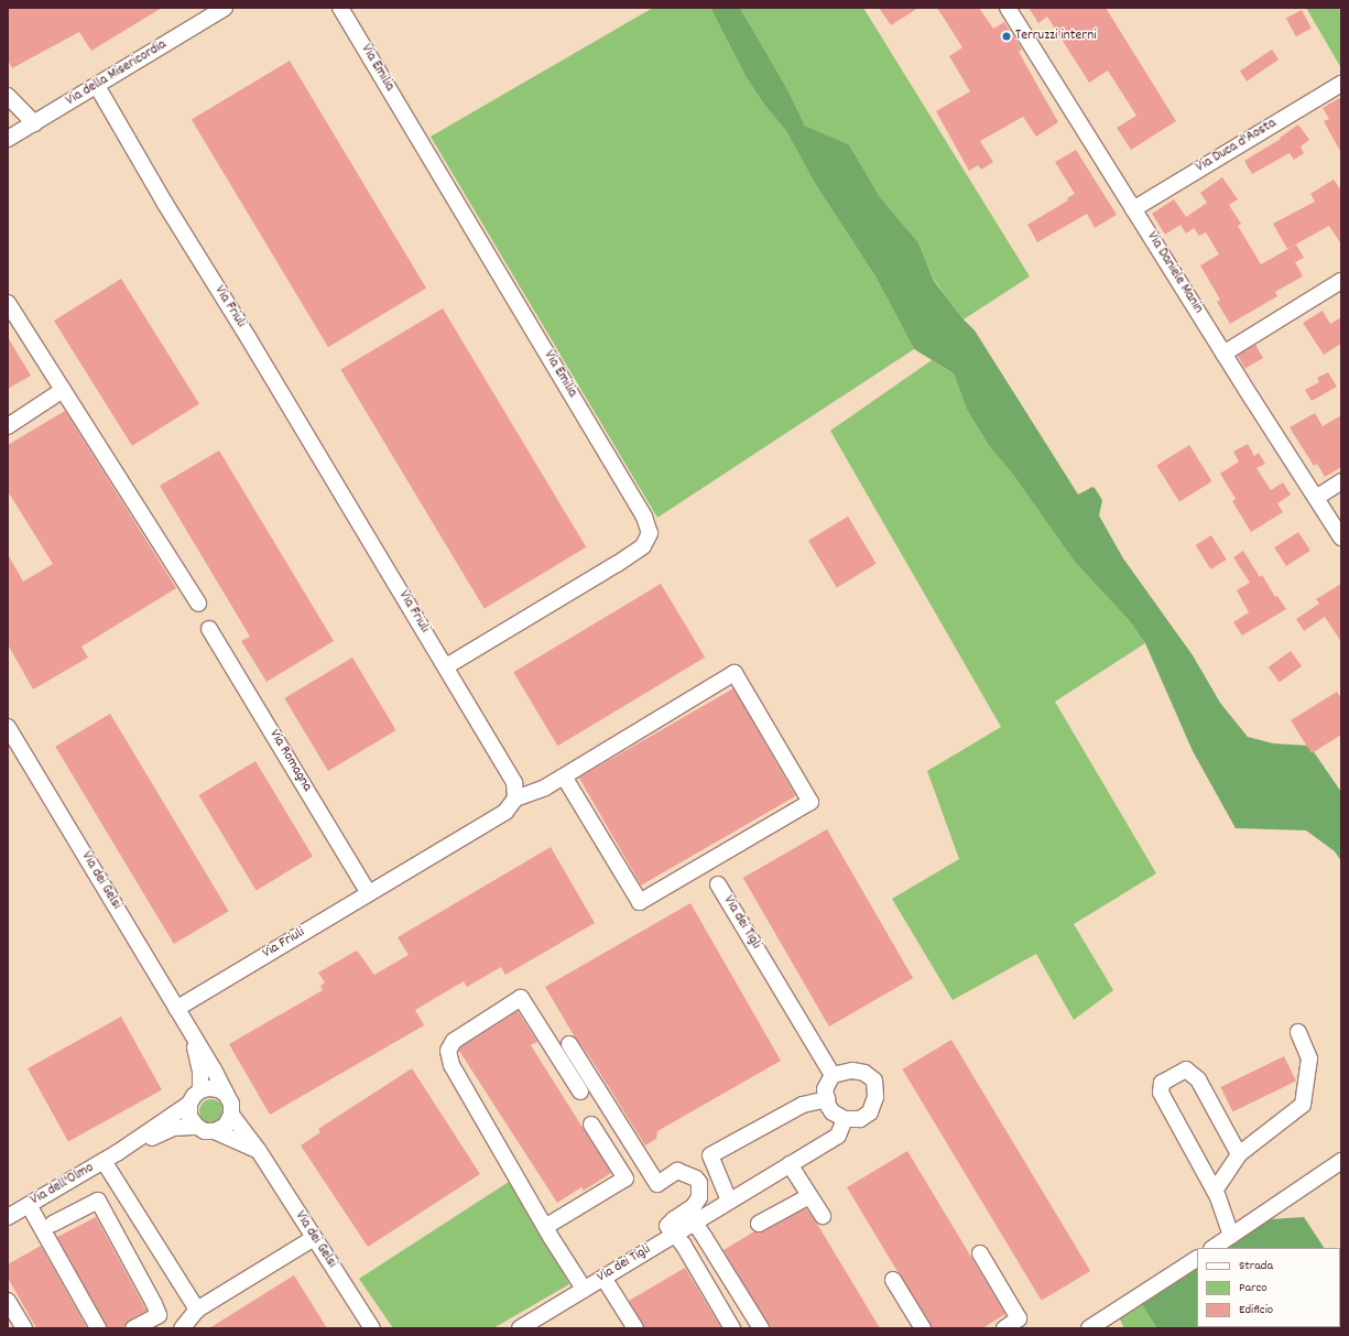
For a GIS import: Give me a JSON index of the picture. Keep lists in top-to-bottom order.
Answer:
{
  "streets": {
    "street": [
      "Via Emilia",
      "Via della Misericordia",
      "Via Duca d'Aosta",
      "Via Daniele Manin",
      "Via Friuli",
      "Via Romagna",
      "Via dei Gelsi",
      "Via dei Tigli",
      "Via dell'Olmo"
    ]
  },
  "crossings": [
    ["Via Emilia", "Via Friuli"],
    ["Via della Misericordia", "Via Friuli"],
    ["Via Duca d'Aosta", "Via Daniele Manin"],
    ["Via Friuli", "Via Romagna"],
    ["Via Friuli", "Via dei Gelsi"],
    ["Via dei Gelsi", "Via dell'Olmo"]
  ],
  "places": ["Terruzzi interni"],
  "legend": ["Strada", "Parco", "Edificio"]
}
